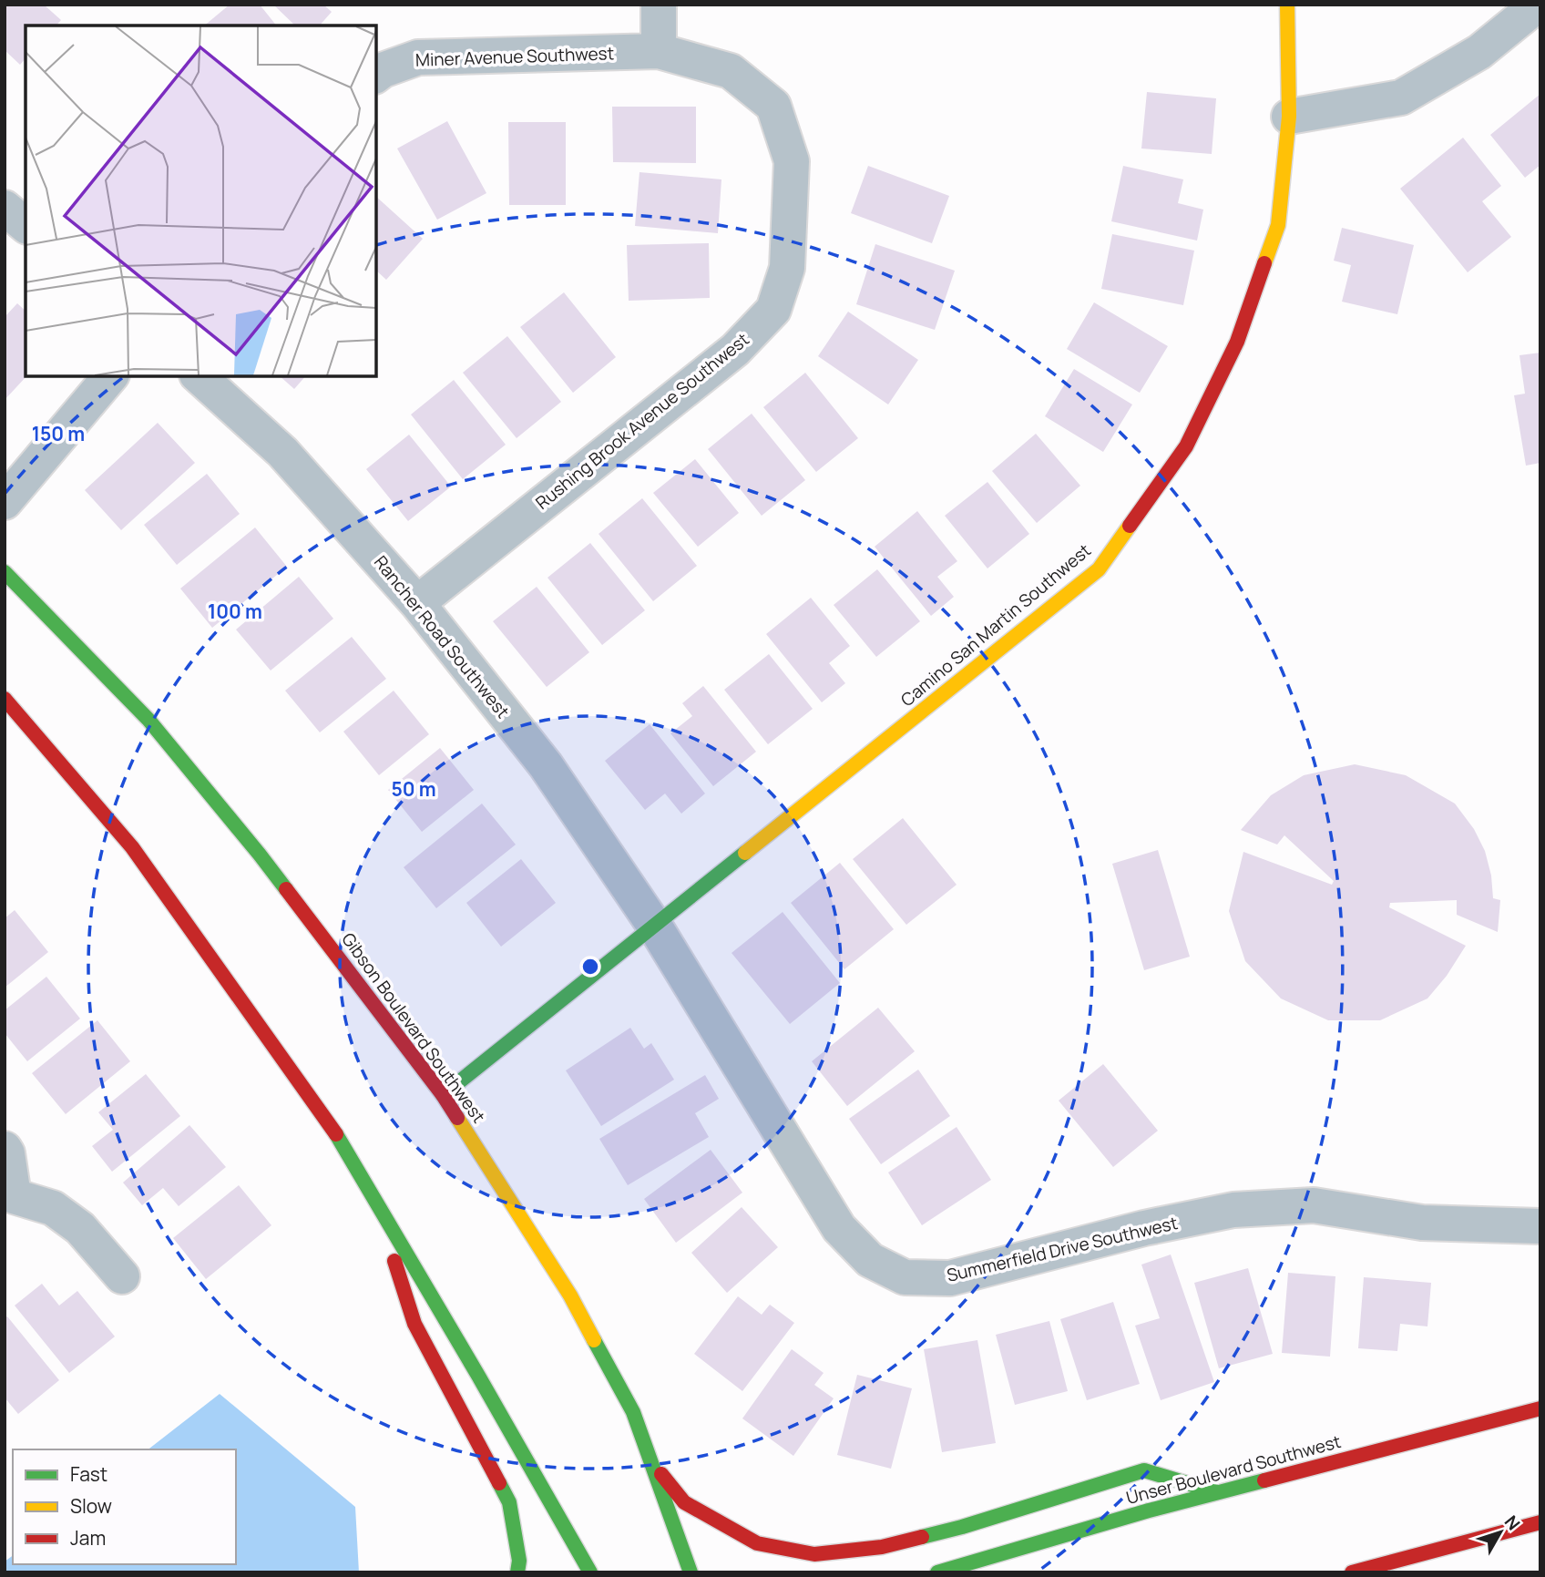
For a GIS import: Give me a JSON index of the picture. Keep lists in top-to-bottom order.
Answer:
{
  "streets": {
    "street": [
      "Miner Avenue Southwest",
      "Rushing Brook Avenue Southwest",
      "Camino San Martin Southwest",
      "Rancher Road Southwest",
      "Gibson Boulevard Southwest",
      "Summerfield Drive Southwest",
      "Unser Boulevard Southwest"
    ]
  },
  "crossings": [
    ["Miner Avenue Southwest", "Rushing Brook Avenue Southwest"],
    ["Rushing Brook Avenue Southwest", "Rancher Road Southwest"],
    ["Camino San Martin Southwest", "Rancher Road Southwest"],
    ["Camino San Martin Southwest", "Gibson Boulevard Southwest"],
    ["Camino San Martin Southwest", "Summerfield Drive Southwest"],
    ["Rancher Road Southwest", "Summerfield Drive Southwest"]
  ],
  "legend": ["Fast", "Slow", "Jam"],
  "north": "top right",
  "rings": ["150 m", "100 m", "50 m"]
}
